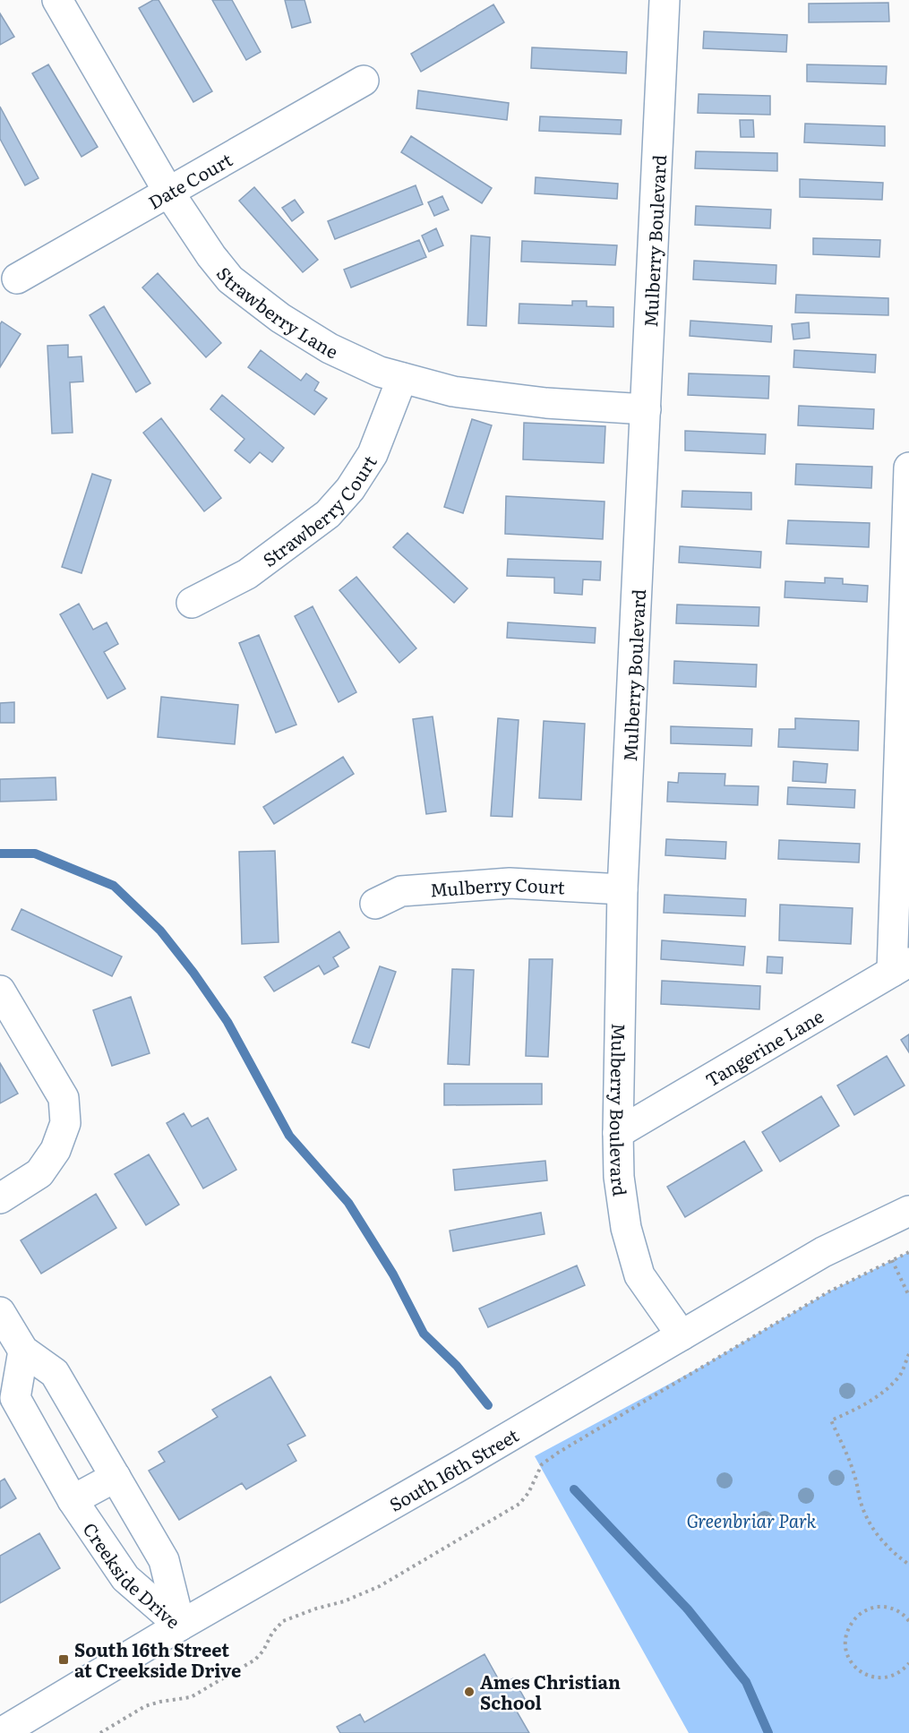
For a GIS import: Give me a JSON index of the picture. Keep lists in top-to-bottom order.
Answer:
{
  "streets": {
    "street": [
      "Date Court",
      "Mulberry Boulevard",
      "Strawberry Lane",
      "Strawberry Court",
      "Mulberry Court",
      "Tangerine Lane",
      "South 16th Street",
      "Creekside Drive"
    ]
  },
  "crossings": [
    ["Date Court", "Strawberry Lane"],
    ["Mulberry Boulevard", "Strawberry Lane"],
    ["Mulberry Boulevard", "Mulberry Court"],
    ["Mulberry Boulevard", "Tangerine Lane"],
    ["Mulberry Boulevard", "South 16th Street"],
    ["Strawberry Lane", "Strawberry Court"],
    ["South 16th Street", "Creekside Drive"]
  ],
  "parks": ["Greenbriar Park"],
  "places": {
    "transit": ["South 16th Street at Creekside Drive"],
    "other": ["Ames Christian School"]
  }
}
